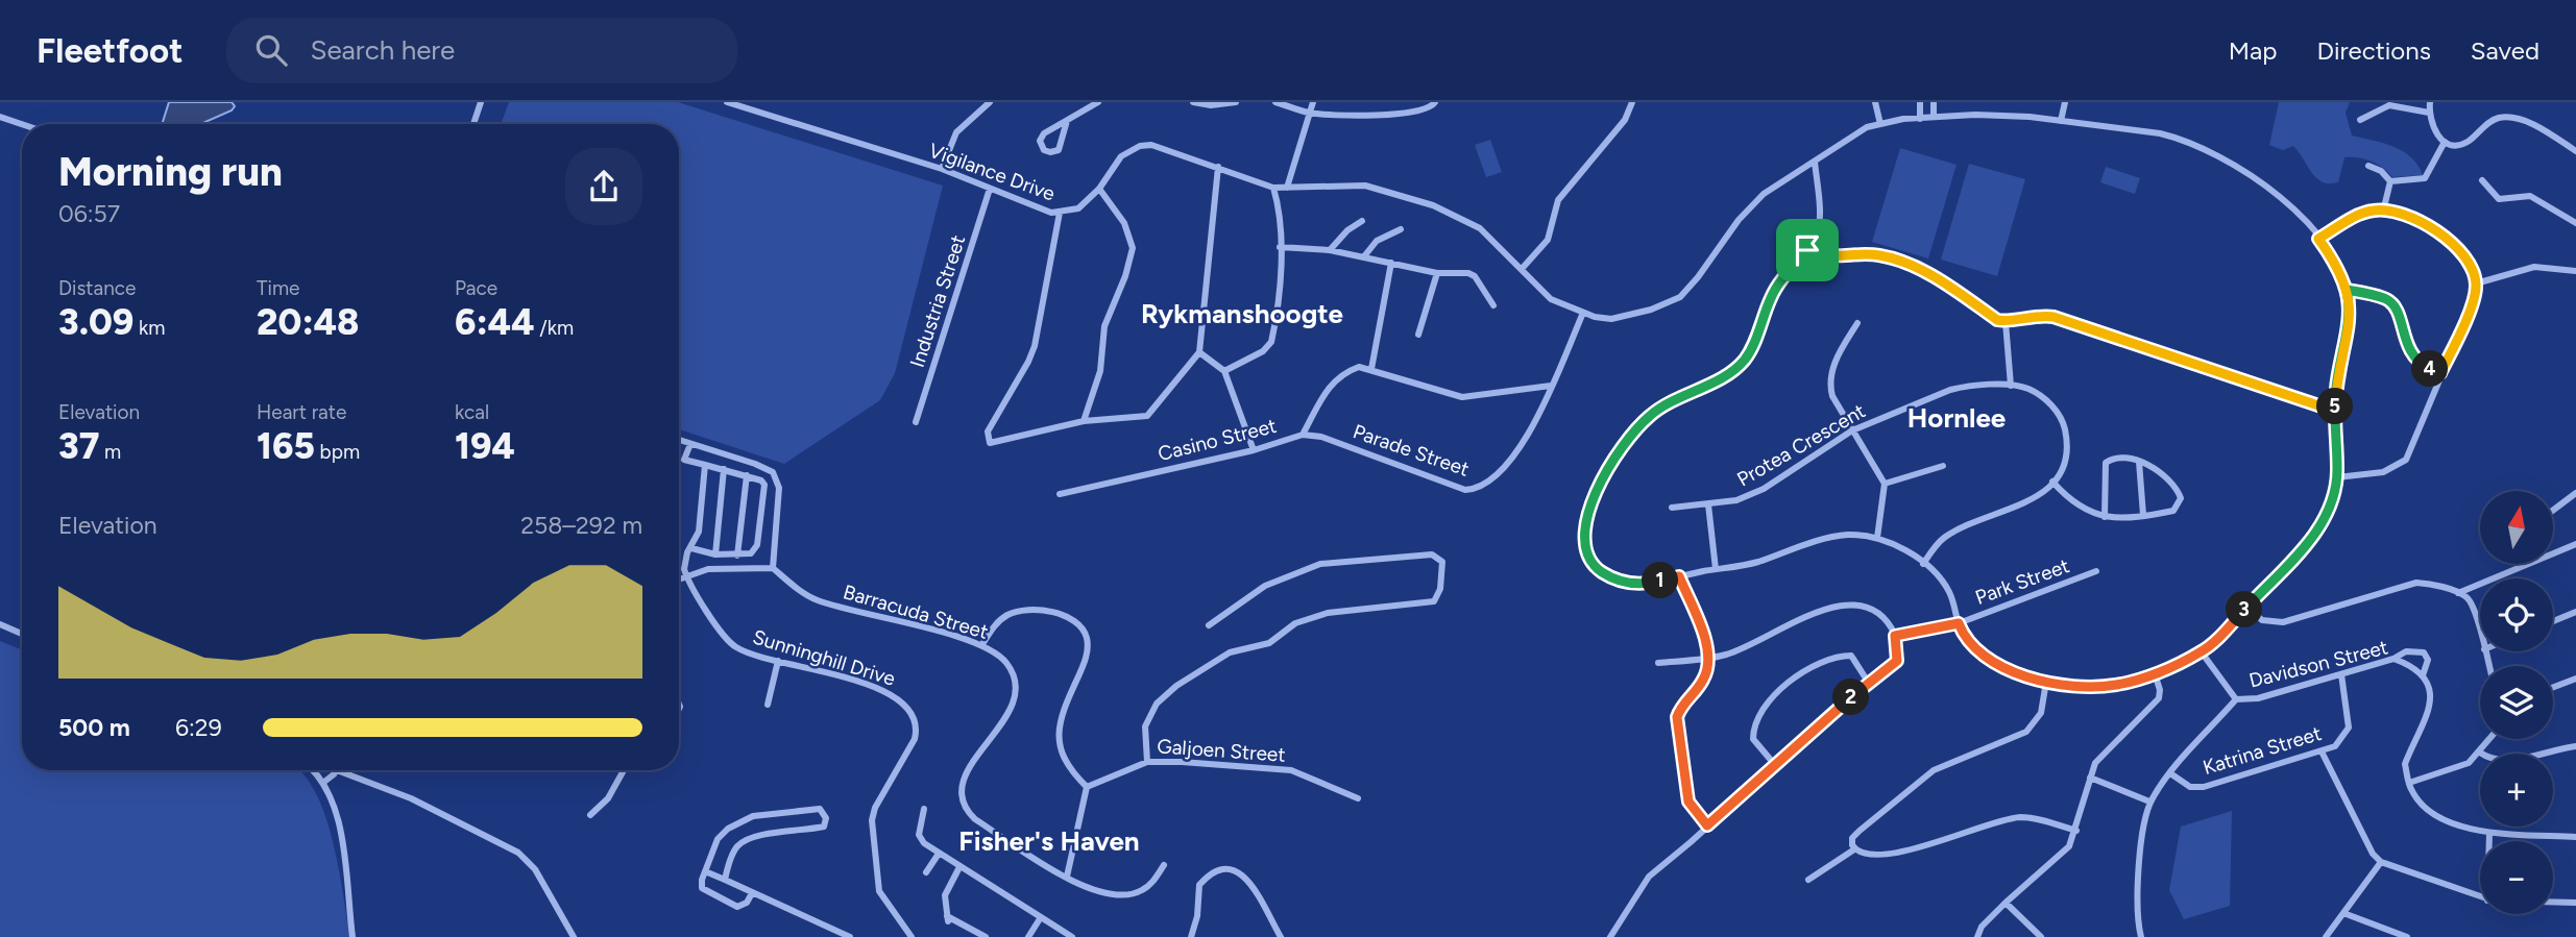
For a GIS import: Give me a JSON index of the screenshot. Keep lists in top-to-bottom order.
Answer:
{
  "streets": {
    "street": [
      "Vigilance Drive",
      "Industria Street",
      "Casino Street",
      "Protea Crescent",
      "Parade Street",
      "Park Street",
      "Barracuda Street",
      "Sunninghill Drive",
      "Davidson Street",
      "Galjoen Street",
      "Katrina Street"
    ]
  },
  "crossings": [
    ["Vigilance Drive", "Industria Street"],
    ["Vigilance Drive", "Parade Street"],
    ["Casino Street", "Parade Street"],
    ["Davidson Street", "Katrina Street"]
  ],
  "districts": ["Rykmanshoogte", "Hornlee", "Fisher's Haven"],
  "north": "top",
  "page": {
    "header": "Fleetfoot",
    "search": "Search here",
    "nav": ["Map", "Directions", "Saved"],
    "heading": ["Morning run", "06:57"],
    "stats": [
      ["Distance", "3.09 km"],
      ["Time", "20:48"],
      ["Pace", "6:44 /km"],
      ["Elevation", "37 m"],
      ["Heart rate", "165 bpm"],
      ["kcal", "194"]
    ],
    "pins": [
      "4",
      "5",
      "1",
      "3",
      "2"
    ],
    "map_buttons": ["+", "−"],
    "chart": ["Elevation", "258–292 m"],
    "list": [
      {
        "name": "500 m",
        "note": "6:29"
      }
    ]
  }
}
